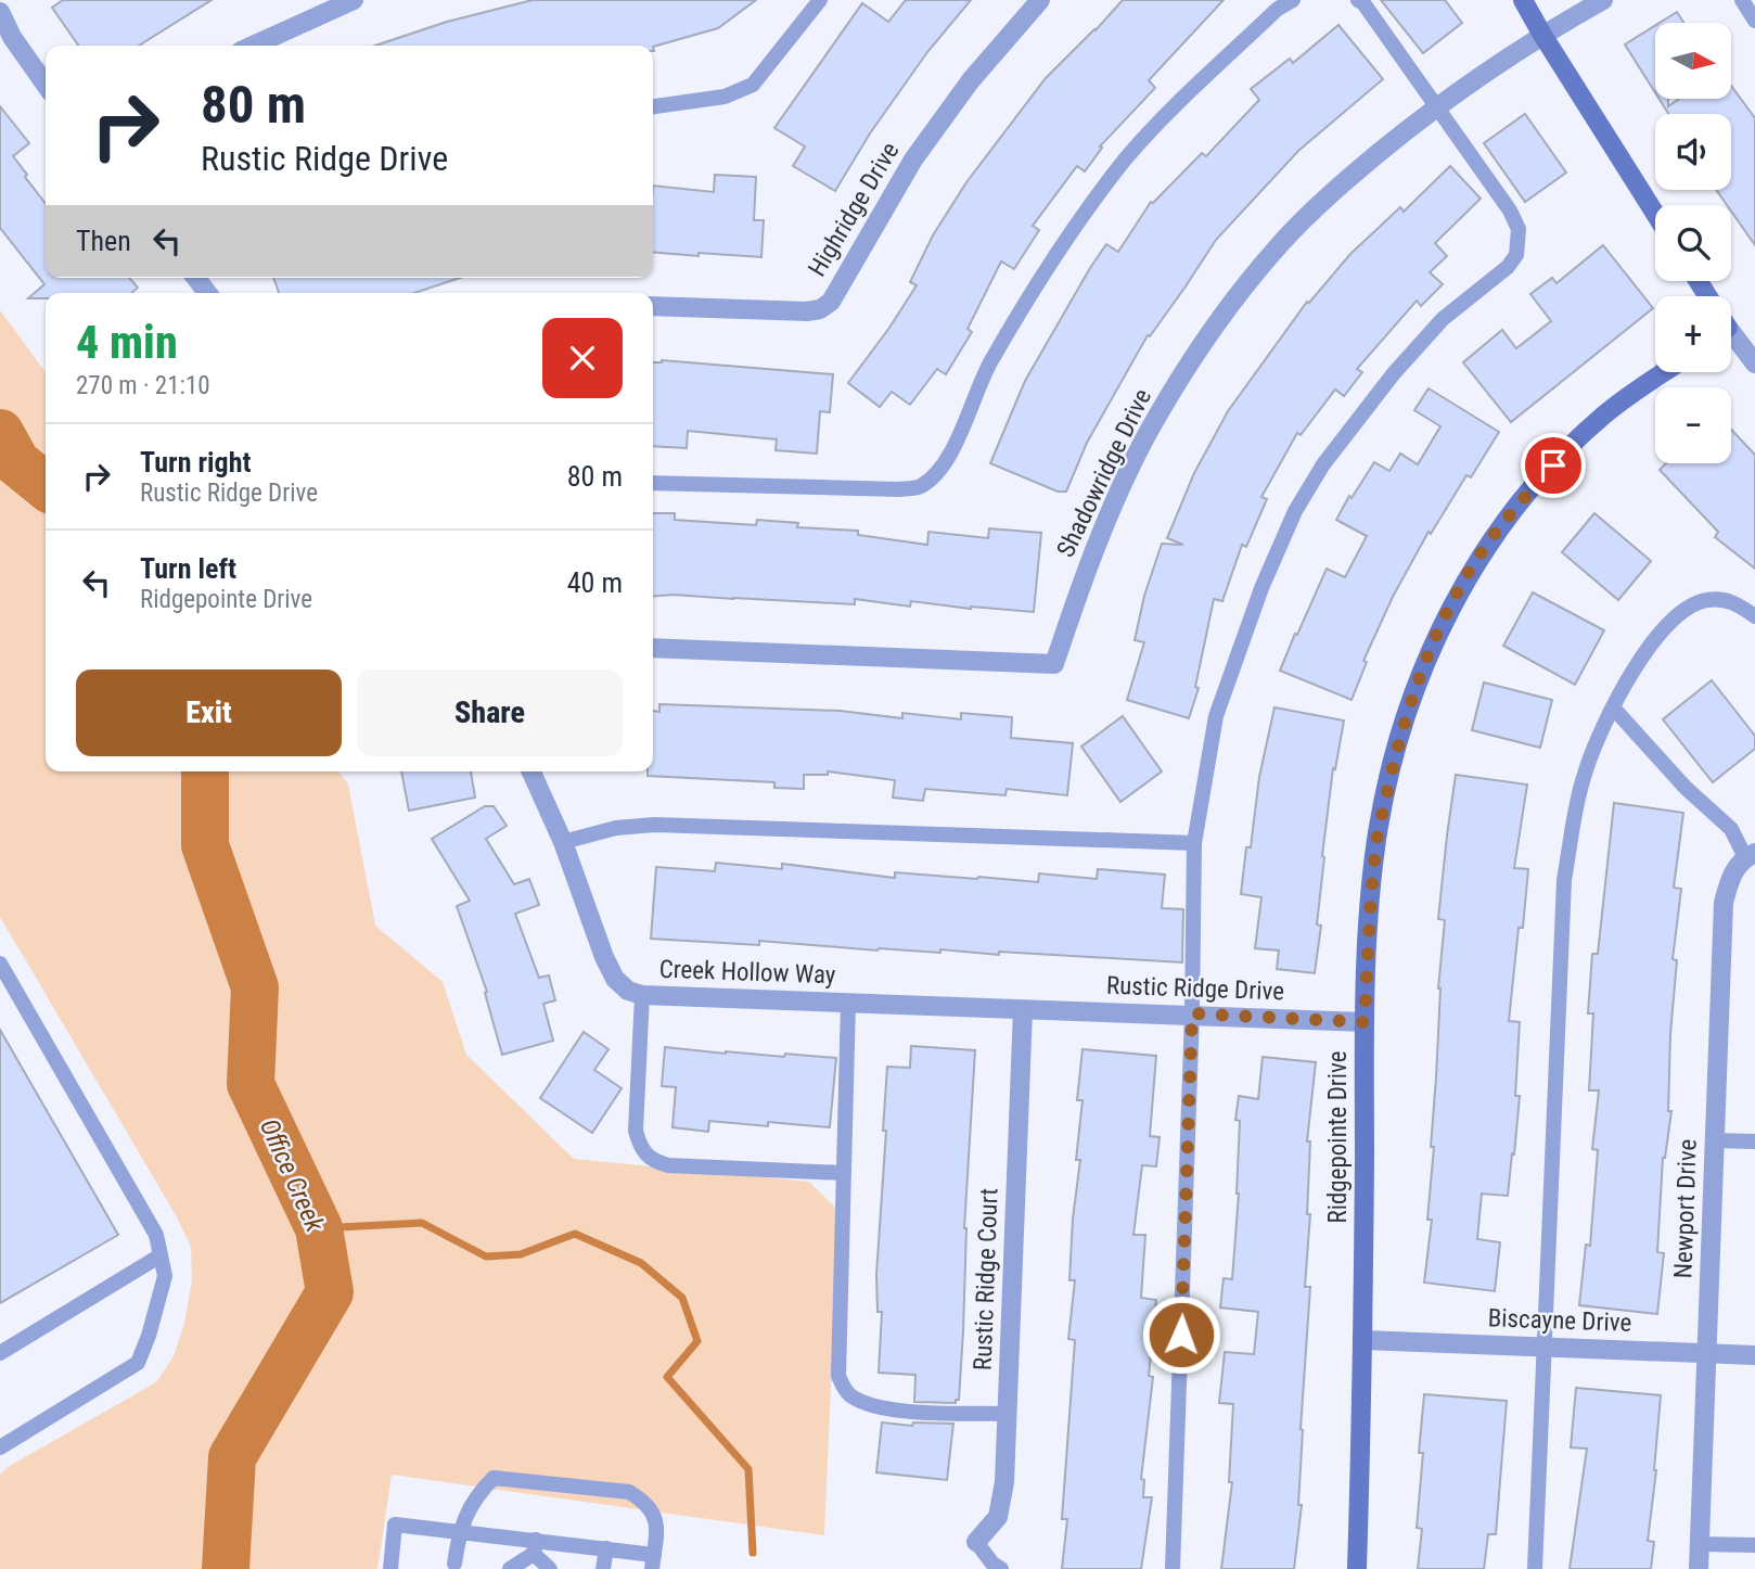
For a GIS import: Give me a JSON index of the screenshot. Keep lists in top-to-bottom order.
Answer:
{
  "streets": {
    "street": [
      "Highridge Drive",
      "Shadowridge Drive",
      "Creek Hollow Way",
      "Rustic Ridge Drive",
      "Ridgepointe Drive",
      "Newport Drive",
      "Rustic Ridge Court",
      "Biscayne Drive"
    ]
  },
  "crossings": [
    ["Creek Hollow Way", "Rustic Ridge Drive"],
    ["Creek Hollow Way", "Rustic Ridge Court"],
    ["Rustic Ridge Drive", "Ridgepointe Drive"],
    ["Rustic Ridge Drive", "Rustic Ridge Court"],
    ["Ridgepointe Drive", "Biscayne Drive"],
    ["Newport Drive", "Biscayne Drive"]
  ],
  "water": ["Office Creek"],
  "north": "right",
  "page": {
    "map_buttons": ["+", "−"],
    "turn": ["80 m", "Rustic Ridge Drive"],
    "then": "Then",
    "heading": ["4 min", "270 m · 21:10"],
    "list": [
      {
        "name": "Turn right",
        "note": "Rustic Ridge Drive",
        "value": "80 m"
      },
      {
        "name": "Turn left",
        "note": "Ridgepointe Drive",
        "value": "40 m"
      }
    ],
    "buttons": ["Exit", "Share"]
  }
}
